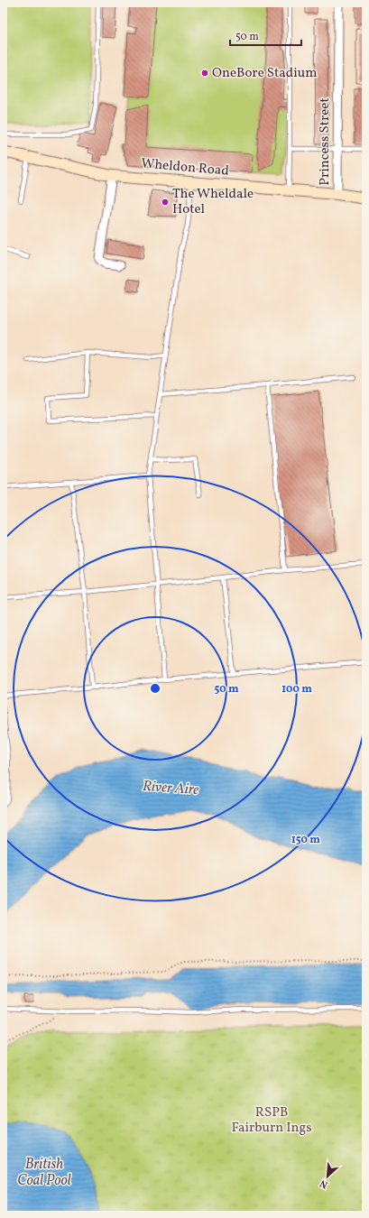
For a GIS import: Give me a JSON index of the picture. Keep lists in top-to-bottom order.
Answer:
{
  "streets": {
    "street": ["Princess Street", "Wheldon Road"]
  },
  "crossings": [
    ["Princess Street", "Wheldon Road"]
  ],
  "water": ["River Aire", "British Coal Pool"],
  "parks": ["RSPB Fairburn Ings"],
  "places": ["OneBore Stadium", "The Wheldale Hotel"],
  "scale_bar": "50 m",
  "north": "bottom left",
  "rings": ["50 m", "100 m", "150 m"]
}
